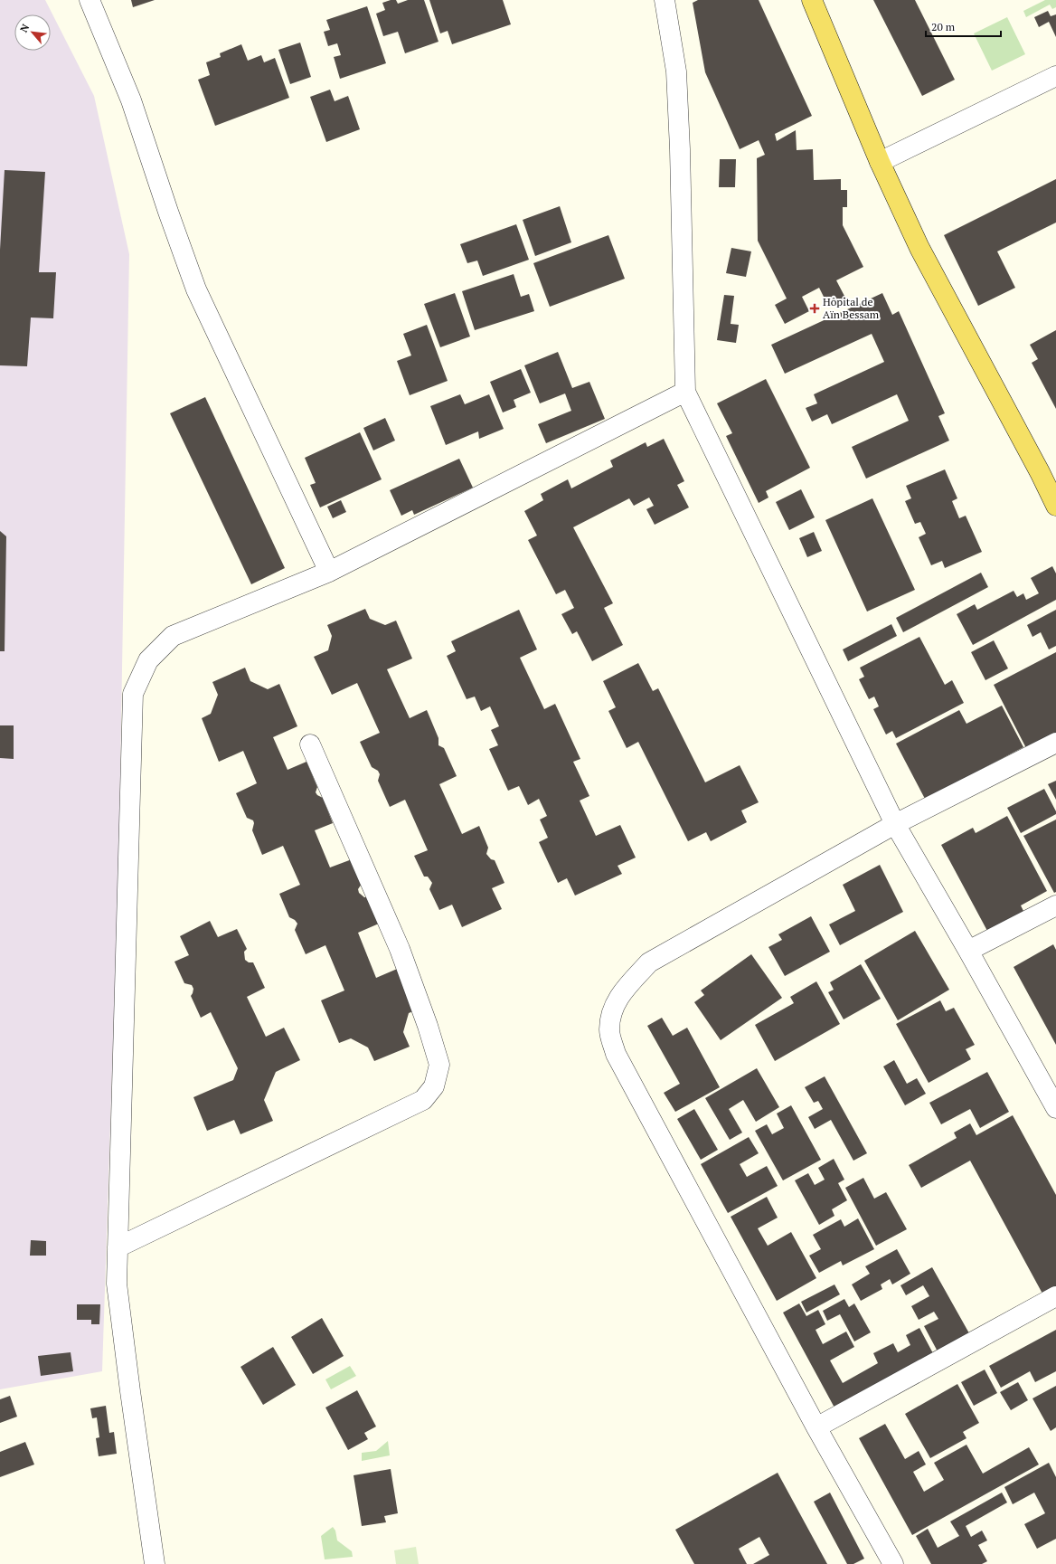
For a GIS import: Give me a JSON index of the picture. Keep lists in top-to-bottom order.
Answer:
{
  "places": {
    "health": ["Hôpital de Aïn Bessam"]
  },
  "scale_bar": "20 m",
  "north": "top left"
}
